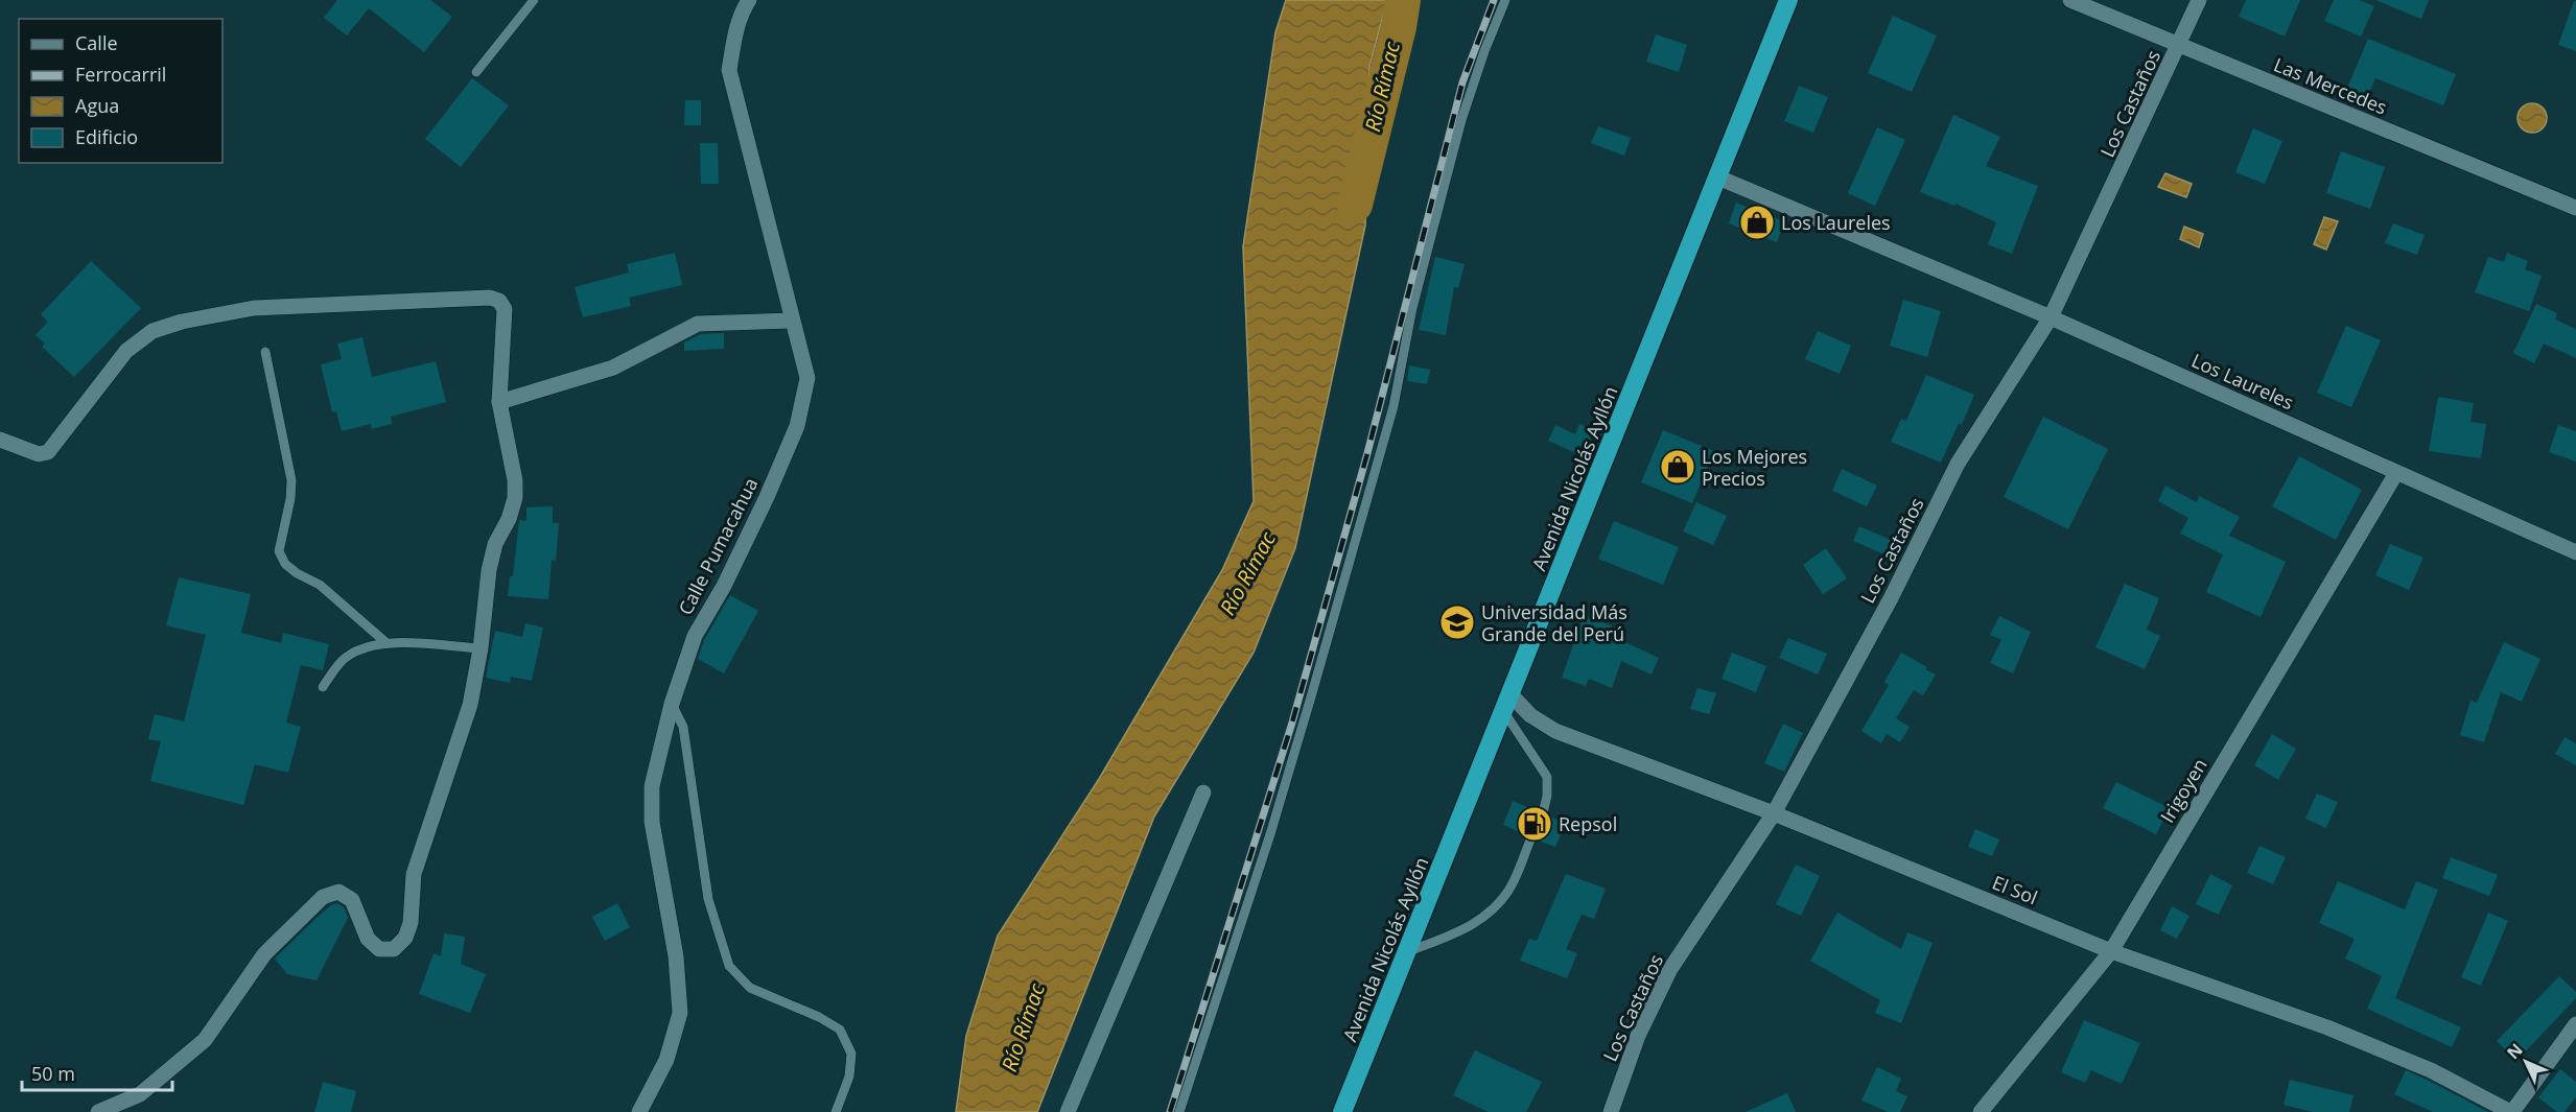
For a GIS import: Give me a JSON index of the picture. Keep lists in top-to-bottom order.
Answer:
{
  "streets": {
    "highway": ["Avenida Nicolás Ayllón"],
    "street": [
      "Las Mercedes",
      "Los Castaños",
      "Los Laureles",
      "Calle Pumacahua",
      "Irigoyen",
      "El Sol"
    ]
  },
  "crossings": [
    ["Las Mercedes", "Los Castaños"],
    ["Los Castaños", "Los Laureles"],
    ["Los Castaños", "El Sol"],
    ["Los Laureles", "Avenida Nicolás Ayllón"],
    ["Los Laureles", "Irigoyen"],
    ["Avenida Nicolás Ayllón", "El Sol"],
    ["Irigoyen", "El Sol"]
  ],
  "water": ["Río Rímac"],
  "places": {
    "shop": ["Los Laureles", "Los Mejores Precios"],
    "school or university": ["Universidad Más Grande del Perú"],
    "fuel station": ["Repsol"]
  },
  "legend": [
    "Calle",
    "Ferrocarril",
    "Agua",
    "Edificio"
  ],
  "scale_bar": "50 m",
  "north": "top left"
}
